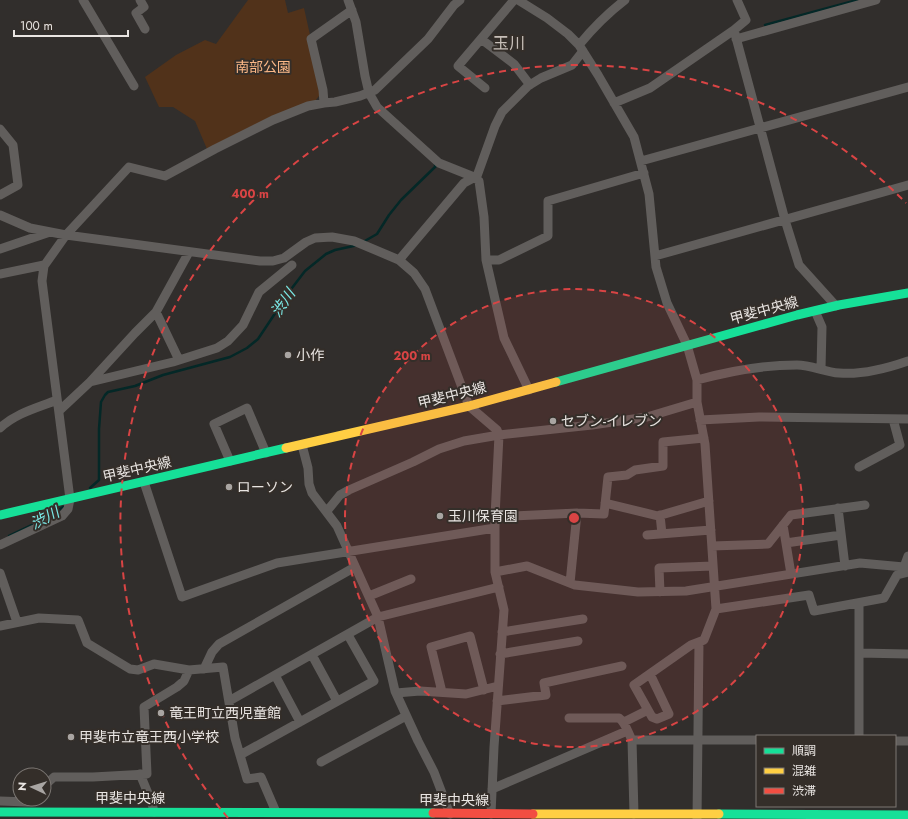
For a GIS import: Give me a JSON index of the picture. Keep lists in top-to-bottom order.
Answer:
{
  "streets": {
    "main road": ["甲斐中央線"]
  },
  "districts": ["玉川"],
  "water": ["渋川"],
  "parks": ["南部公園"],
  "places": [
    "小作",
    "セブン-イレブン",
    "ローソン",
    "玉川保育園",
    "竜王町立西児童館",
    "甲斐市立竜王西小学校"
  ],
  "legend": ["順調", "混雑", "渋滞"],
  "scale_bar": "100 m",
  "north": "left",
  "rings": ["400 m", "200 m"]
}
